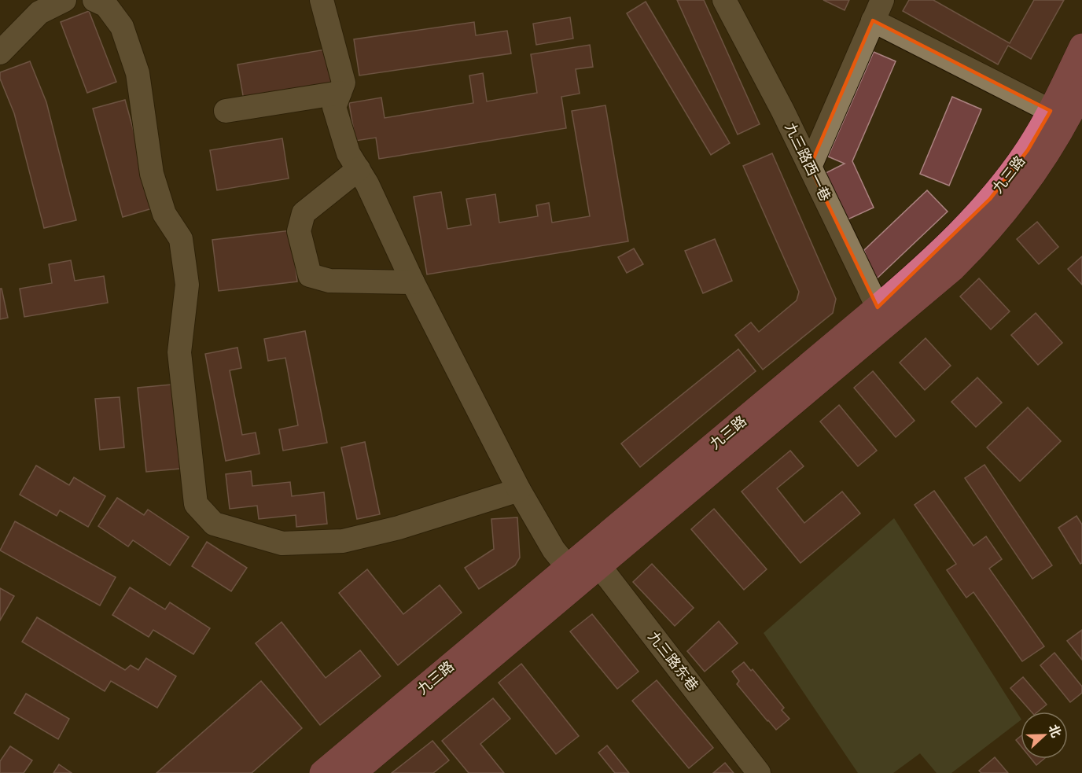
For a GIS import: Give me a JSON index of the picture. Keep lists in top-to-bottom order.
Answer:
{
  "streets": {
    "highway": ["九三路"],
    "street": ["九三路西一巷", "九三路东巷"]
  },
  "crossings": [
    ["九三路西一巷", "九三路"],
    ["九三路", "九三路东巷"]
  ],
  "north": "right"
}
